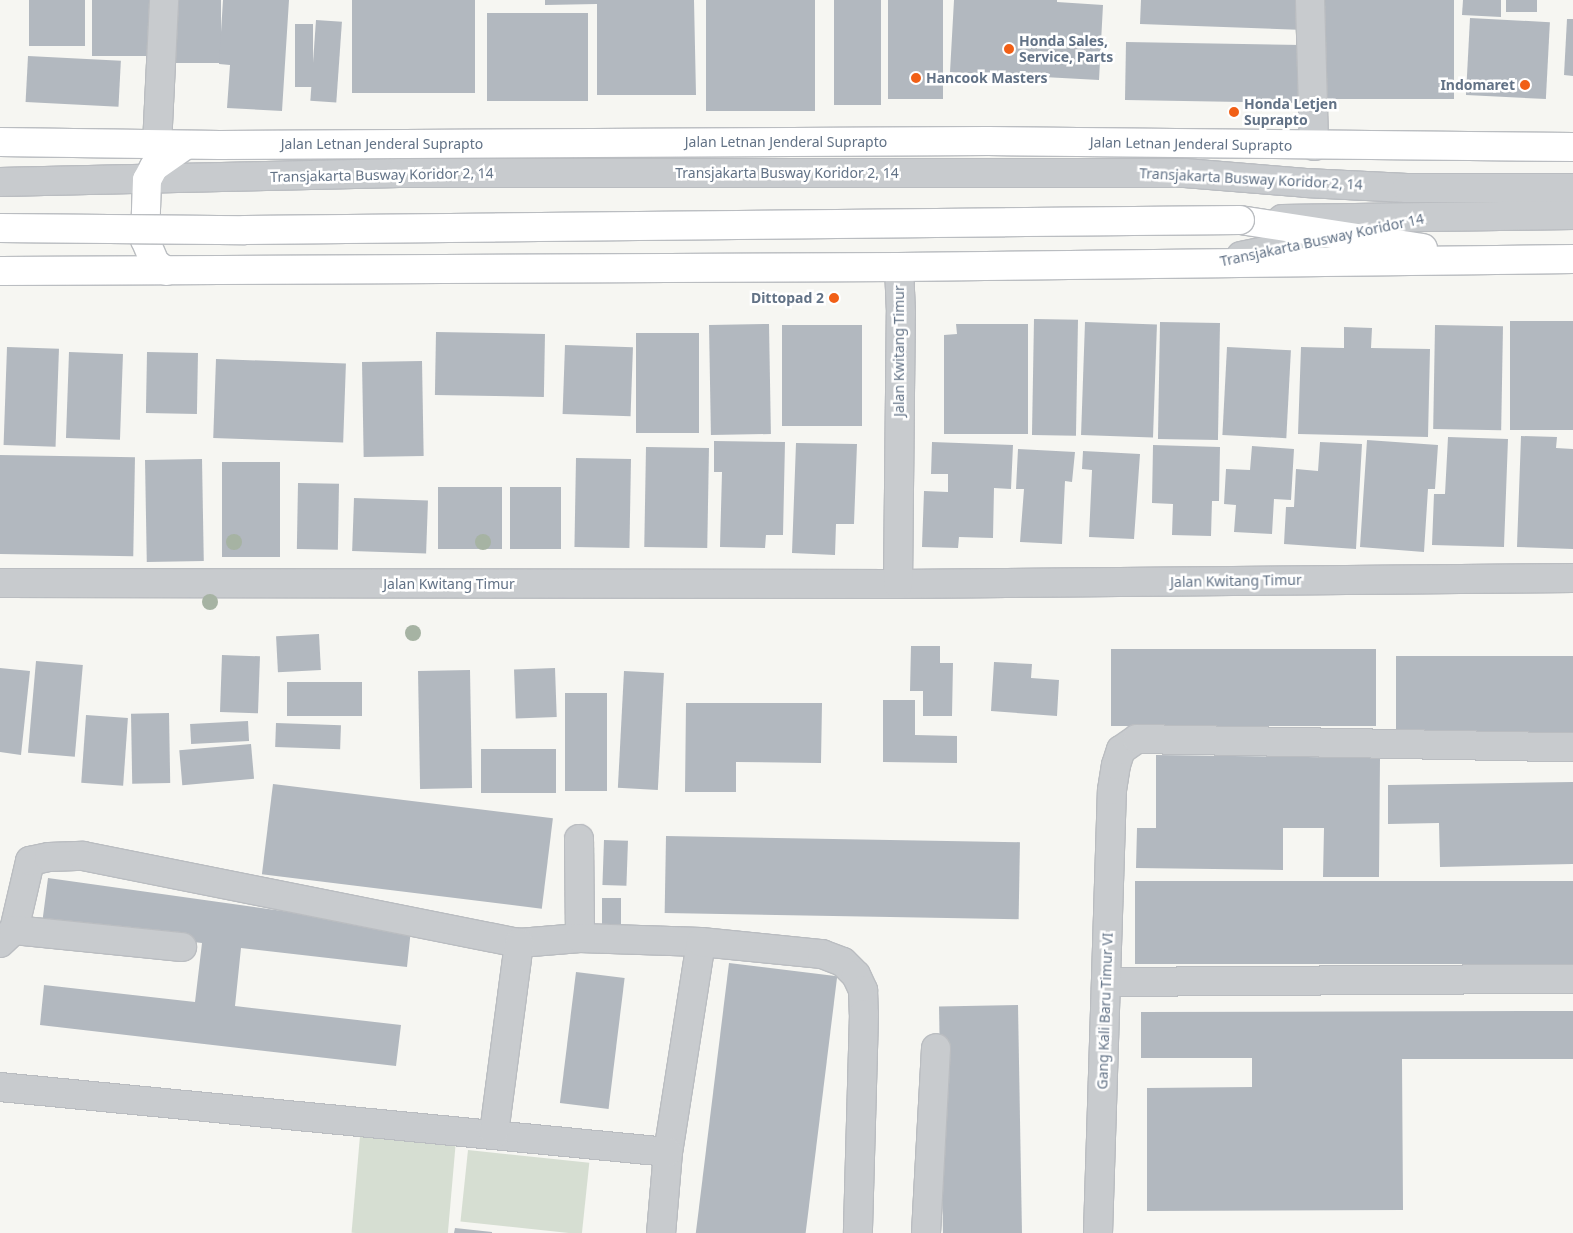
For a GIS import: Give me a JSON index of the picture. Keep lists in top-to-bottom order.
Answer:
{
  "streets": {
    "main road": ["Jalan Letnan Jenderal Suprapto"],
    "street": [
      "Transjakarta Busway Koridor 2, 14",
      "Transjakarta Busway Koridor 14",
      "Jalan Kwitang Timur",
      "Gang Kali Baru Timur VI"
    ]
  },
  "places": [
    "Honda Sales, Service, Parts",
    "Hancook Masters",
    "Indomaret",
    "Honda Letjen Suprapto",
    "Dittopad 2"
  ]
}
